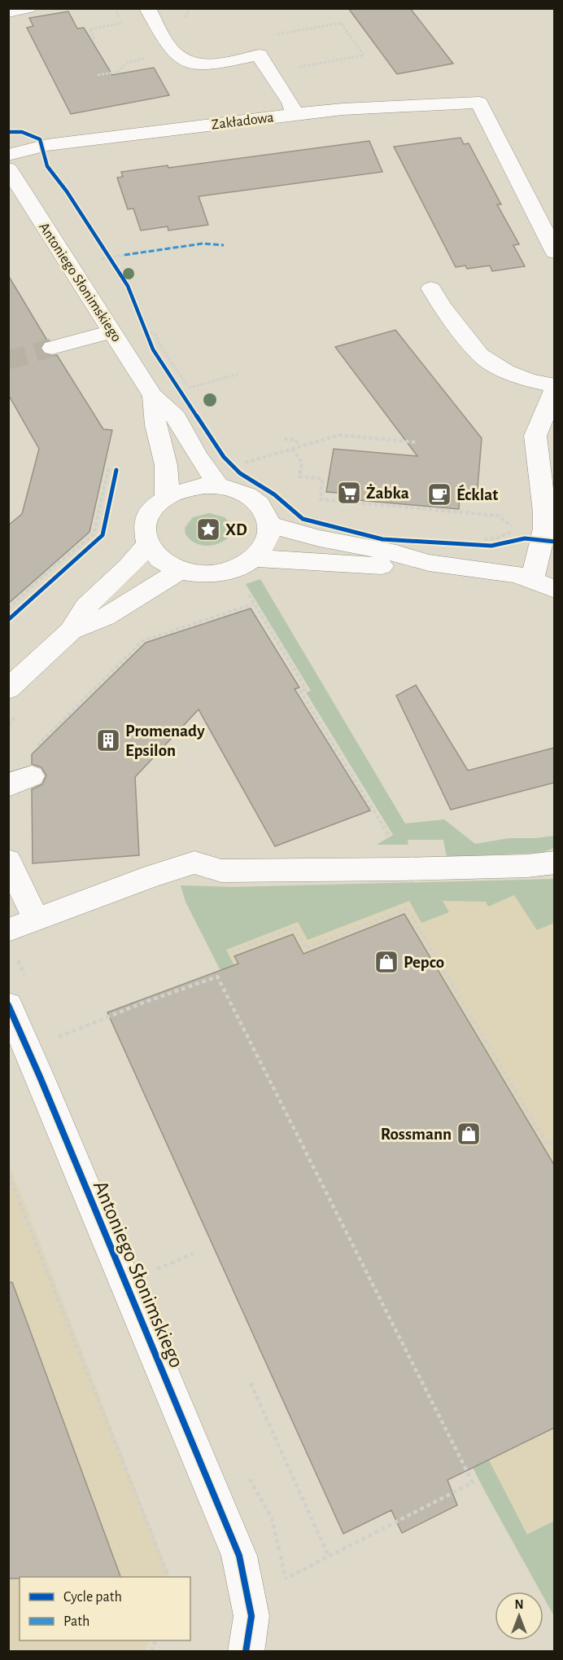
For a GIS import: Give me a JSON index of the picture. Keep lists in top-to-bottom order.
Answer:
{
  "streets": {
    "street": ["Zakładowa", "Antoniego Słonimskiego"]
  },
  "places": {
    "supermarket": ["Żabka"],
    "cafe": ["Écklat"],
    "place": ["XD"],
    "building": ["Promenady Epsilon"],
    "shop": ["Pepco", "Rossmann"]
  },
  "legend": ["Cycle path", "Path"],
  "north": "top"
}
